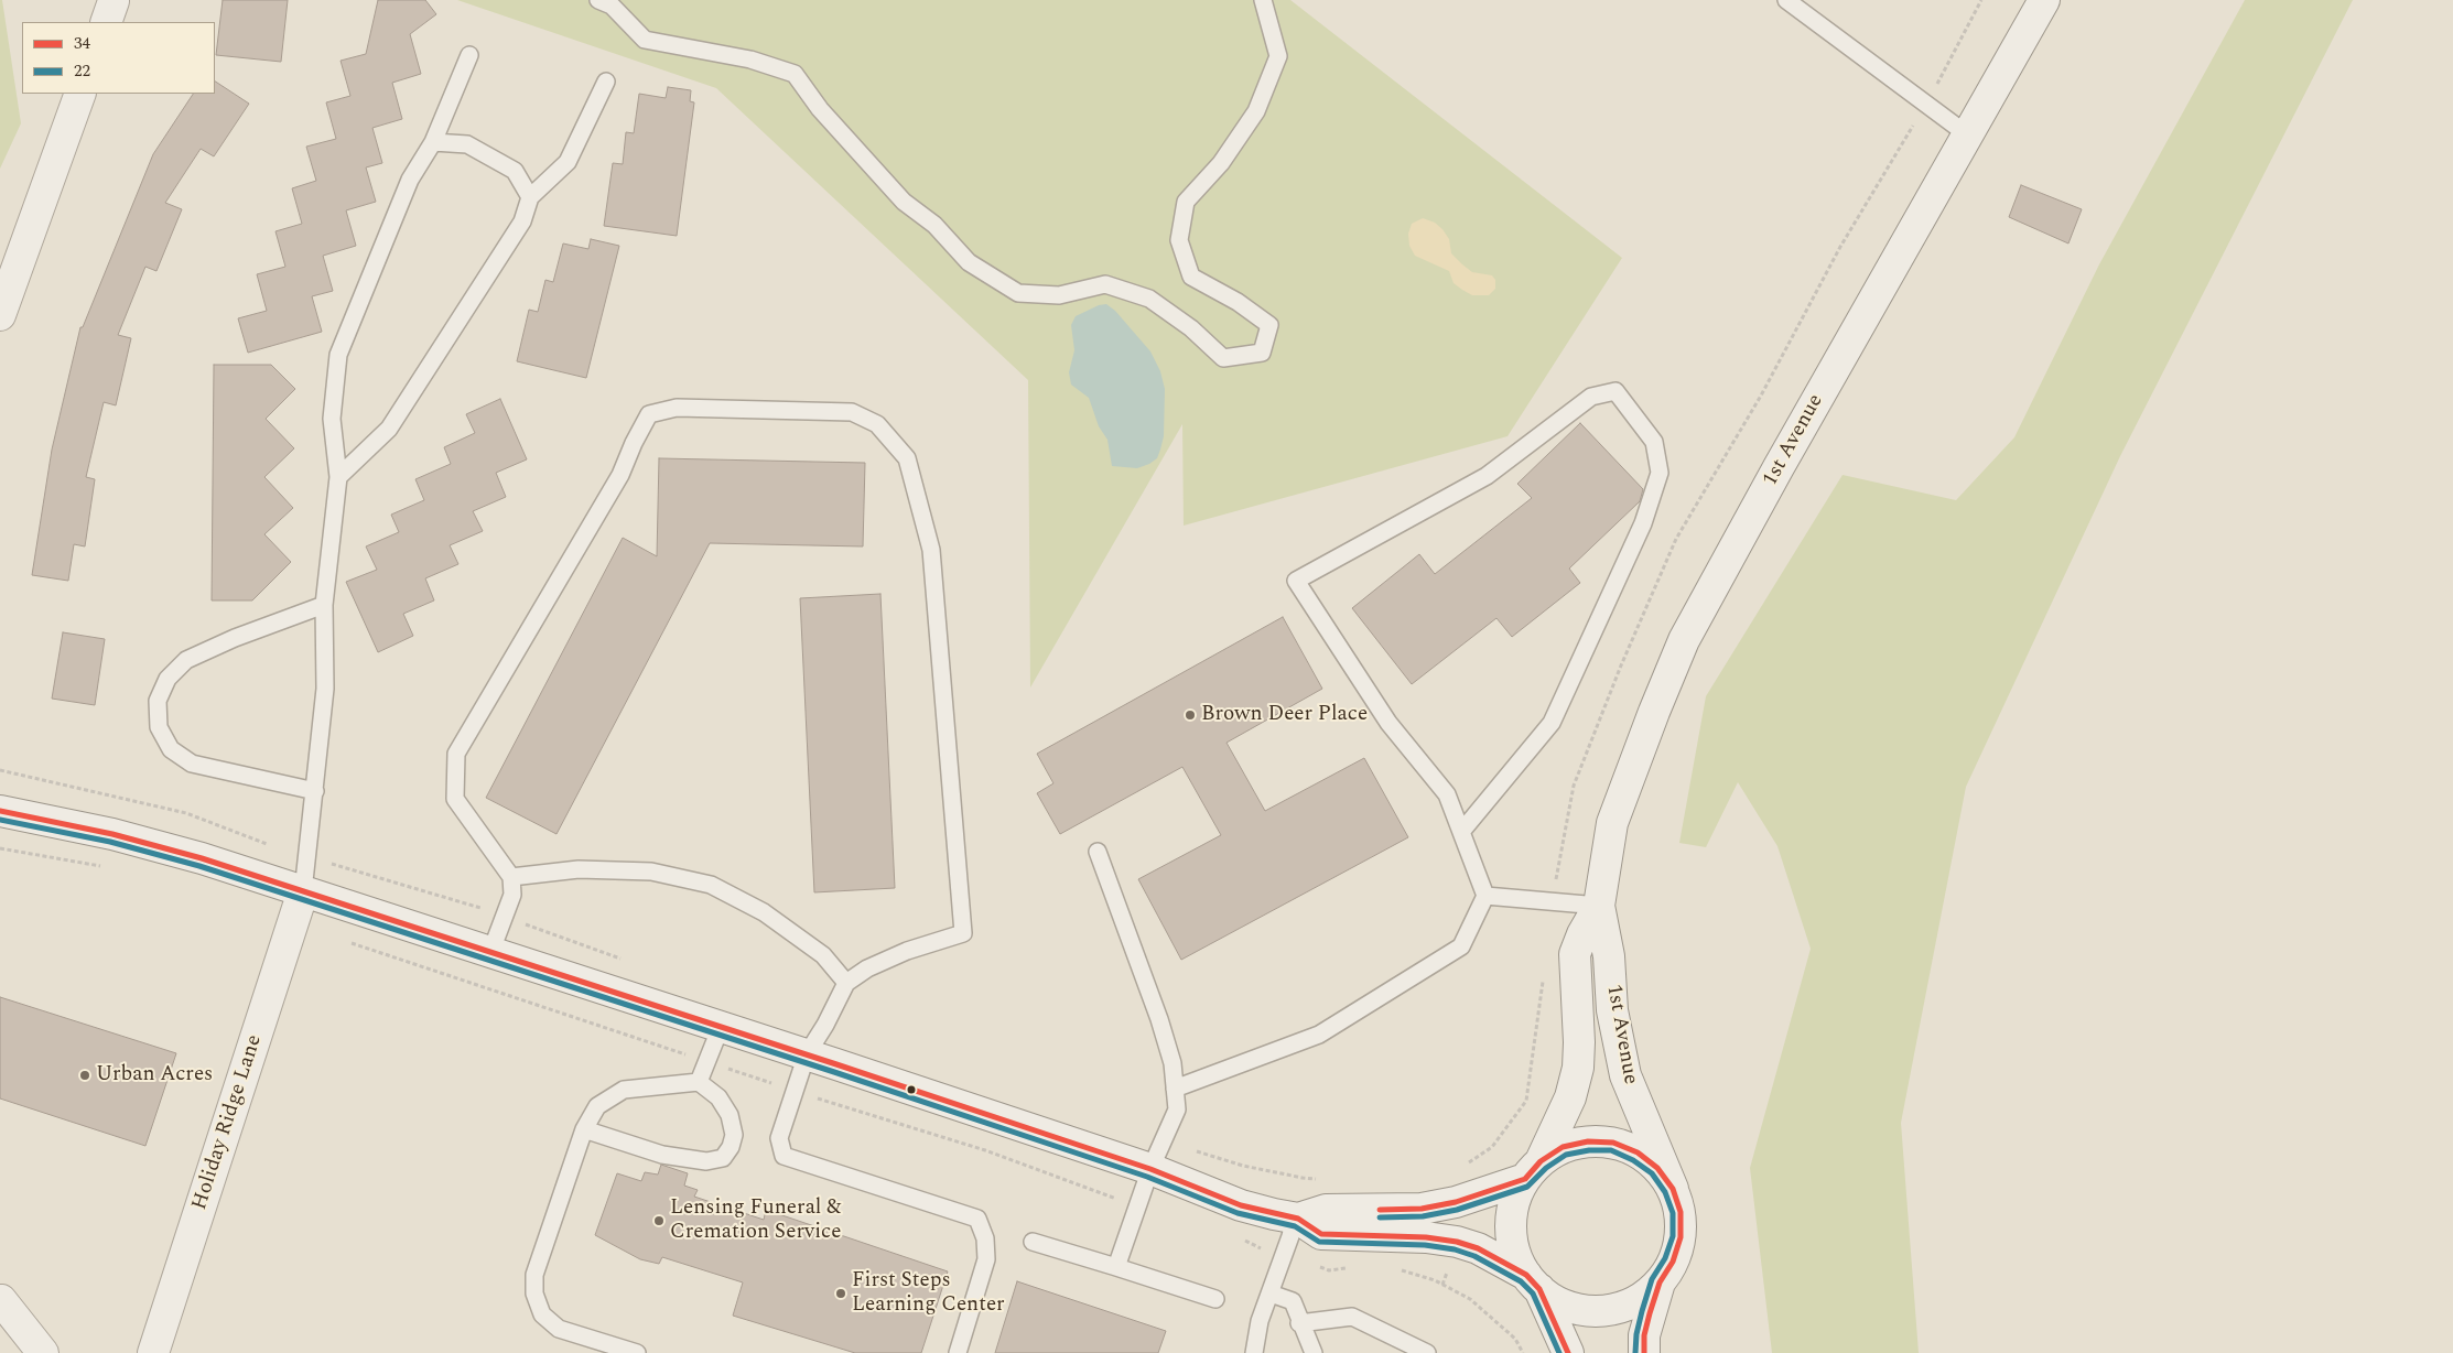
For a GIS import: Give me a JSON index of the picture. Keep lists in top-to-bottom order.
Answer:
{
  "streets": {
    "street": ["1st Avenue", "Holiday Ridge Lane"]
  },
  "places": [
    "Brown Deer Place",
    "Urban Acres",
    "Lensing Funeral & Cremation Service",
    "First Steps Learning Center"
  ],
  "lines": ["transit line 34", "transit line 22"],
  "legend": ["34", "22"]
}
